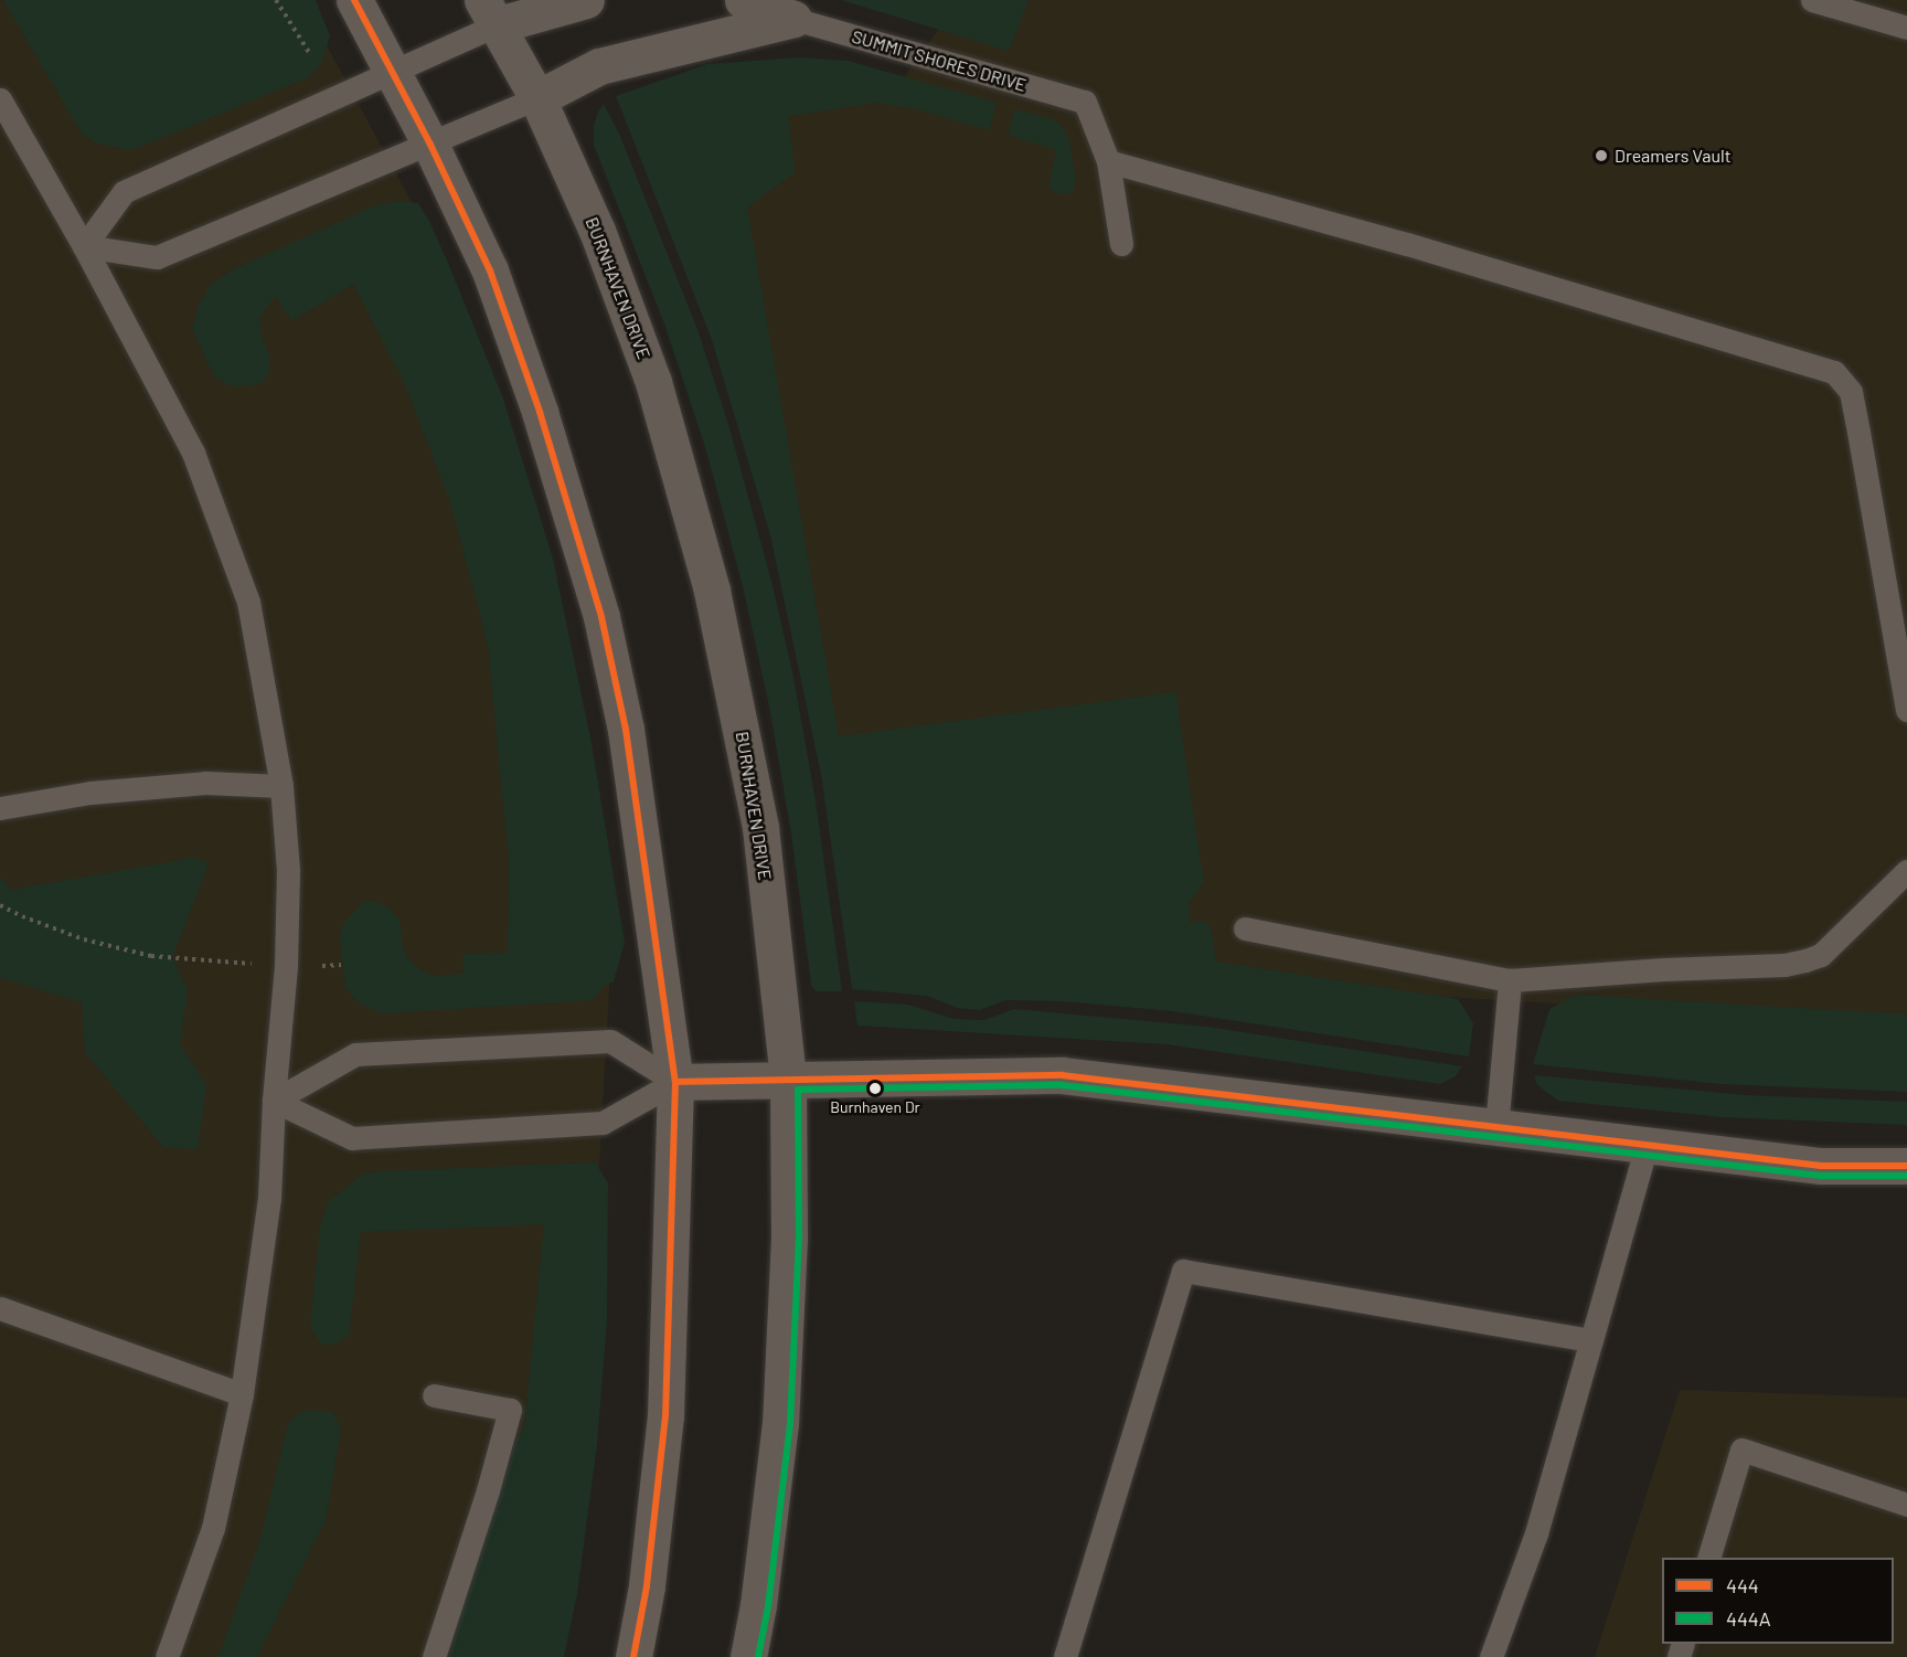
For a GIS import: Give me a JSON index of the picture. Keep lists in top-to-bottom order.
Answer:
{
  "streets": {
    "street": ["SUMMIT SHORES DRIVE", "BURNHAVEN DRIVE"]
  },
  "crossings": [
    ["SUMMIT SHORES DRIVE", "BURNHAVEN DRIVE"]
  ],
  "places": ["Dreamers Vault", "Burnhaven Dr"],
  "lines": ["transit line 444", "transit line 444A"],
  "legend": ["444", "444A"]
}
